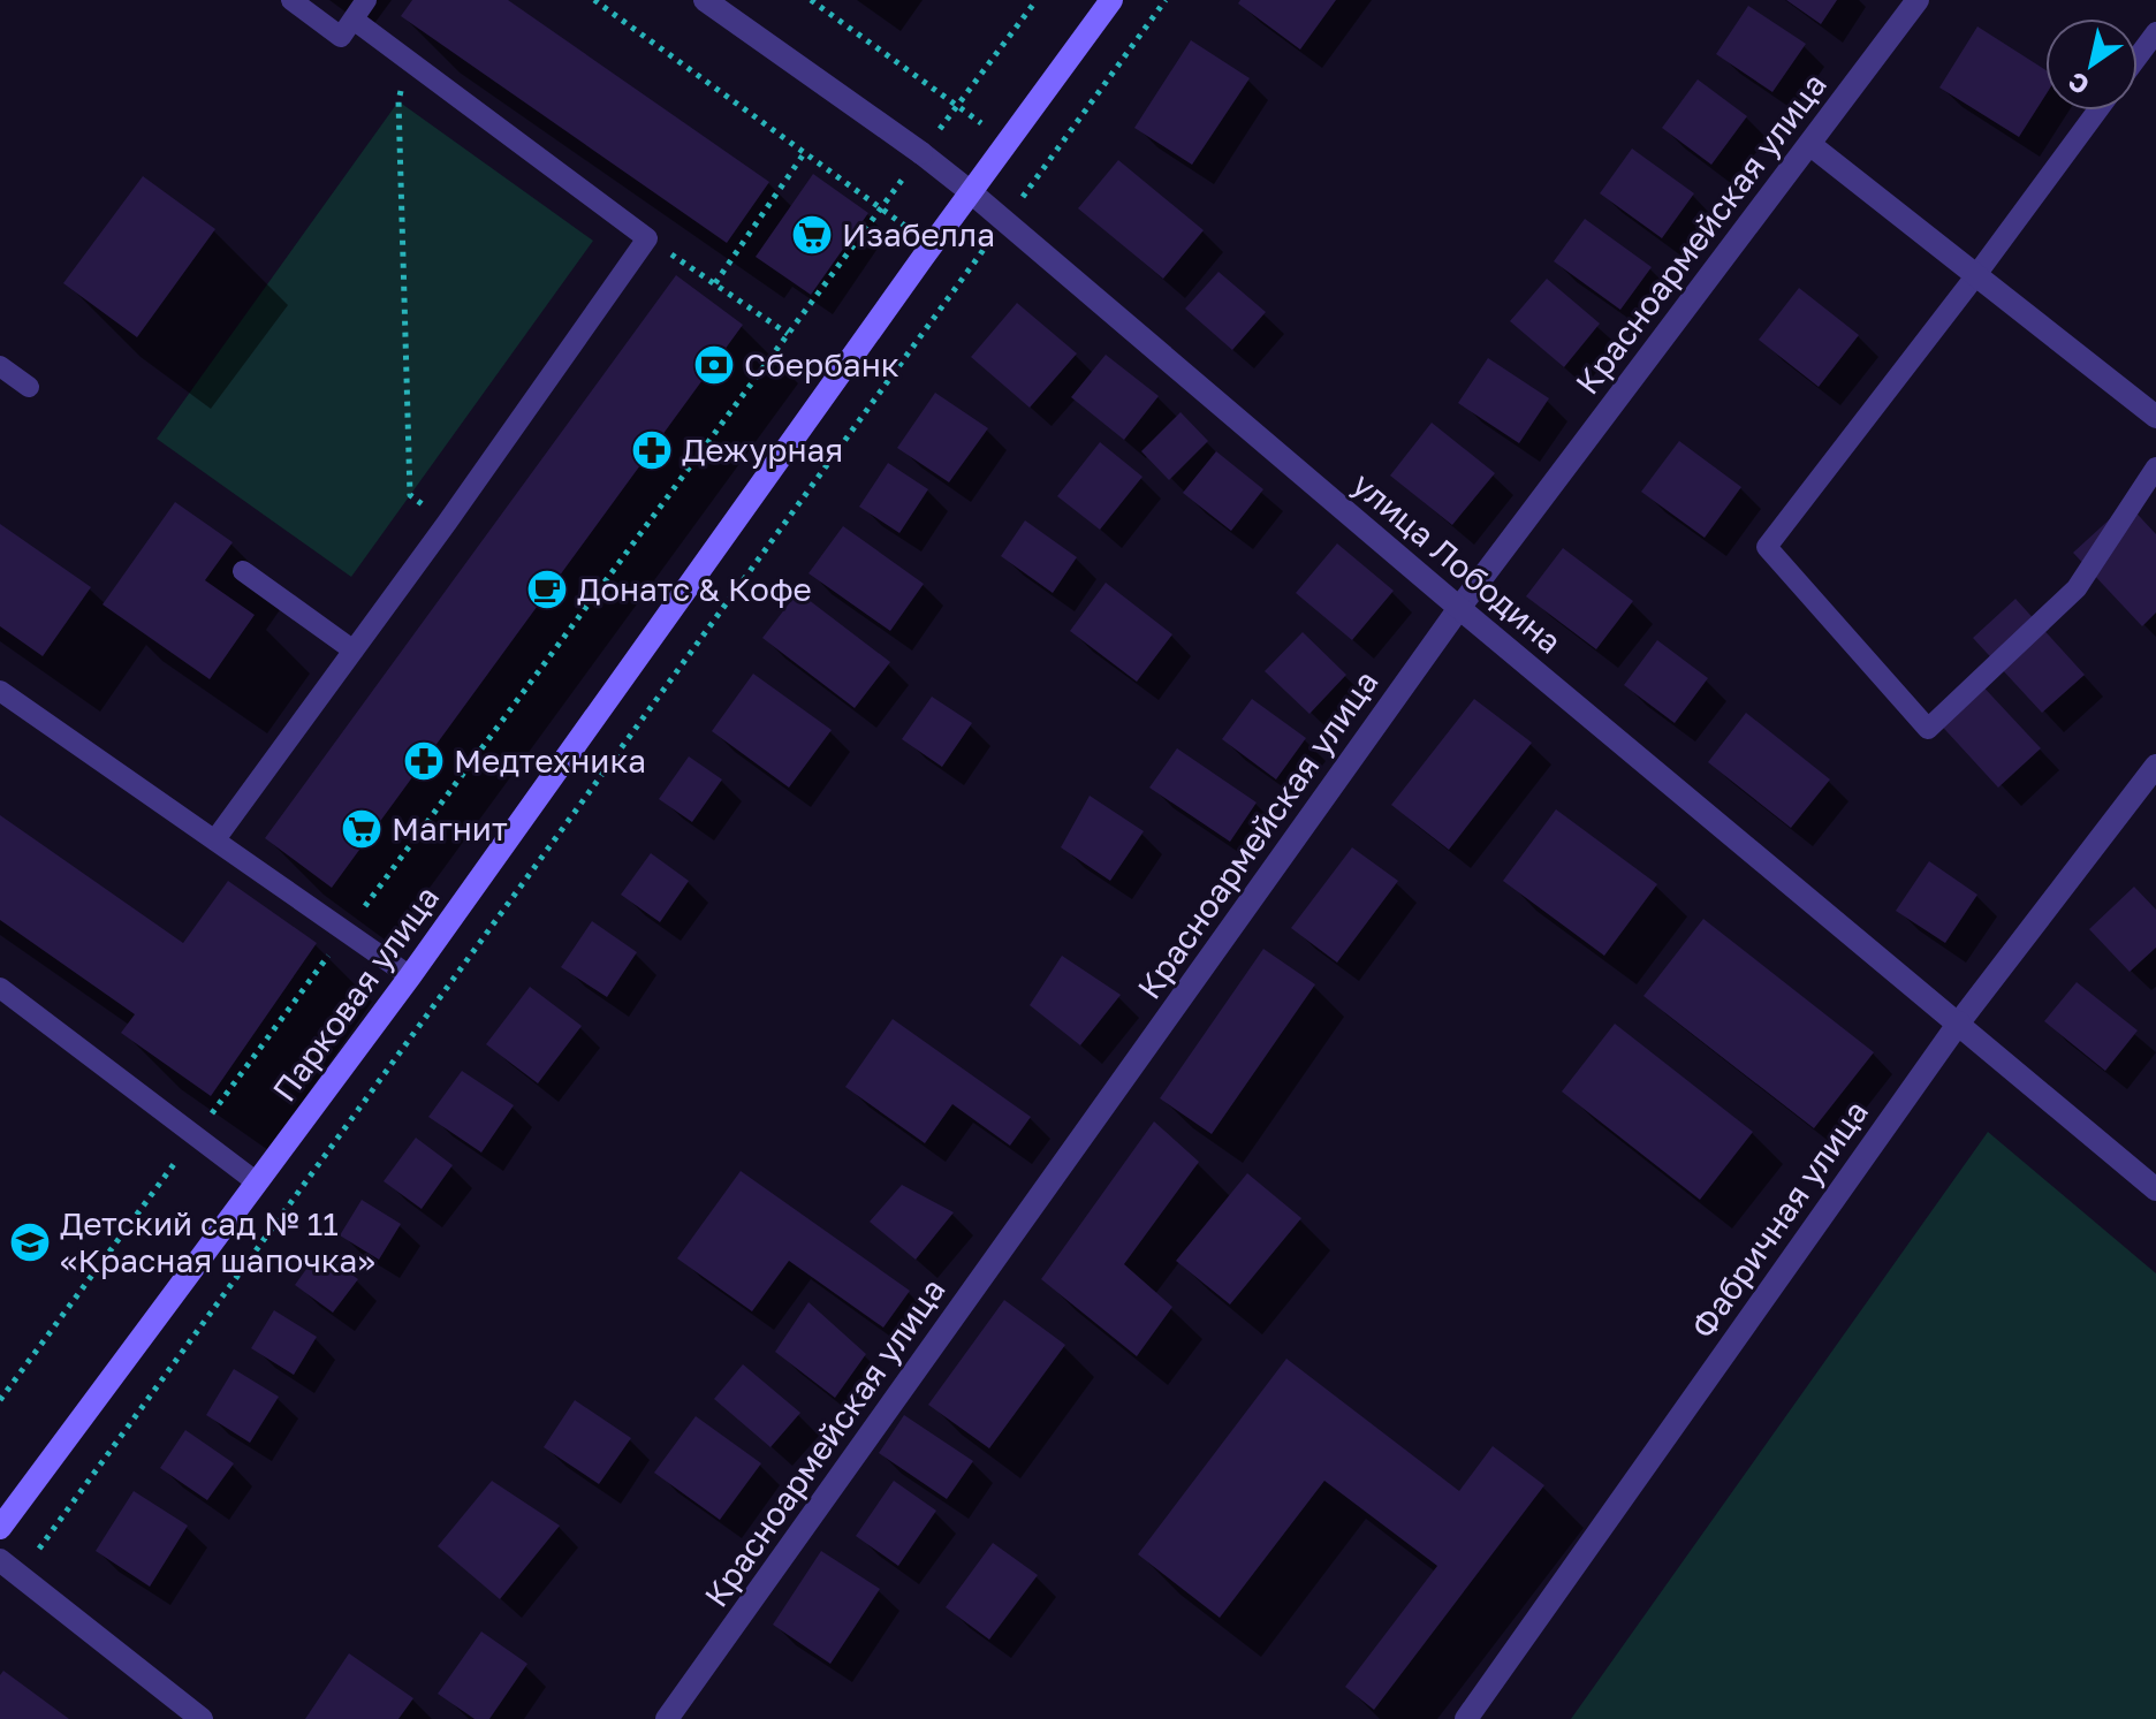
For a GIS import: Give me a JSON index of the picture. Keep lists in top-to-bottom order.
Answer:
{
  "streets": {
    "main road": ["Парковая улица"],
    "street": ["Красноармейская улица", "улица Лободина", "Фабричная улица"]
  },
  "crossings": [
    ["Красноармейская улица", "улица Лободина"],
    ["улица Лободина", "Парковая улица"],
    ["улица Лободина", "Фабричная улица"]
  ],
  "places": {
    "supermarket": ["Изабелла", "Магнит"],
    "bank": ["Сбербанк"],
    "pharmacy": ["Дежурная", "Медтехника"],
    "cafe": ["Донатс & Кофе"],
    "school or university": ["Детский сад № 11 «Красная шапочка»"]
  },
  "north": "bottom left"
}
